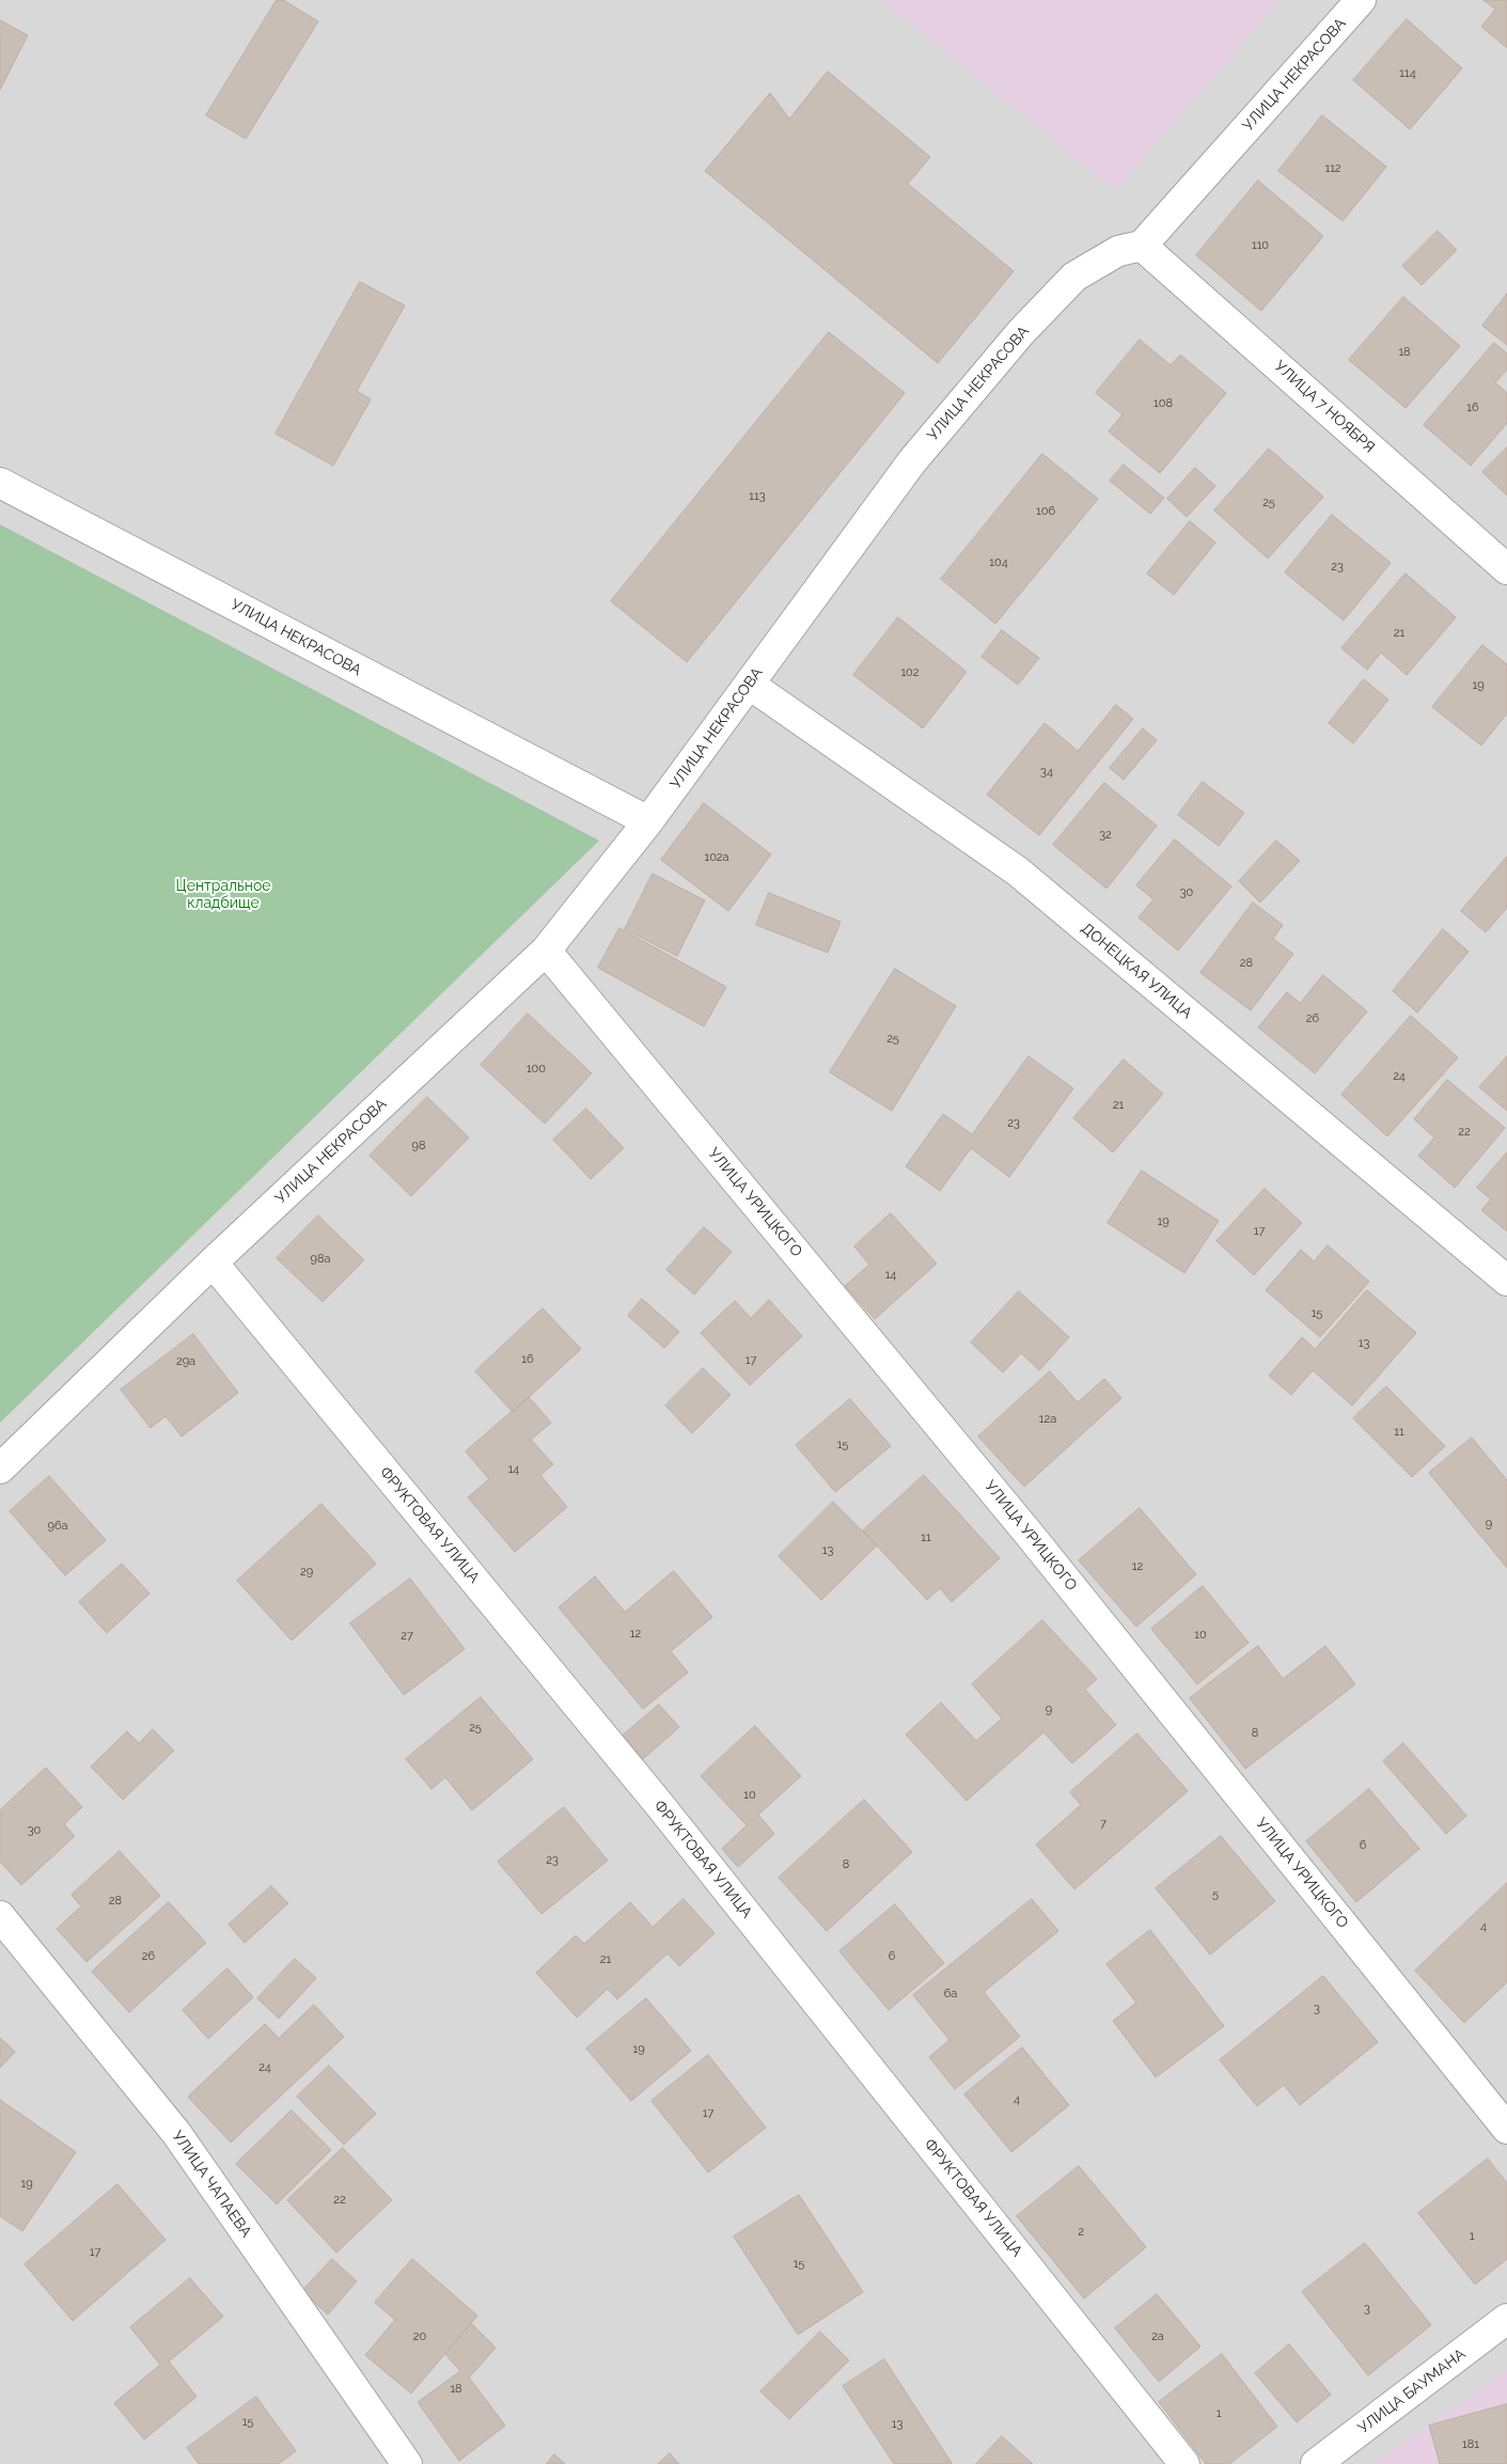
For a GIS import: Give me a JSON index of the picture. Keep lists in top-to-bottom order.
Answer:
{
  "streets": {
    "street": [
      "УЛИЦА НЕКРАСОВА",
      "УЛИЦА 7 НОЯБРЯ",
      "ДОНЕЦКАЯ УЛИЦА",
      "УЛИЦА УРИЦКОГО",
      "ФРУКТОВАЯ УЛИЦА",
      "УЛИЦА ЧАПАЕВА",
      "УЛИЦА БАУМАНА"
    ]
  },
  "crossings": [
    ["УЛИЦА НЕКРАСОВА", "УЛИЦА 7 НОЯБРЯ"],
    ["УЛИЦА НЕКРАСОВА", "ДОНЕЦКАЯ УЛИЦА"],
    ["УЛИЦА НЕКРАСОВА", "УЛИЦА УРИЦКОГО"],
    ["УЛИЦА НЕКРАСОВА", "ФРУКТОВАЯ УЛИЦА"]
  ],
  "parks": ["Центральное кладбище"],
  "house_numbers": [
    "114",
    "112",
    "110",
    "18",
    "108",
    "16",
    "113",
    "25",
    "106",
    "104",
    "23",
    "21",
    "102",
    "19",
    "34",
    "32",
    "102а",
    "30",
    "28",
    "26",
    "25",
    "100",
    "24",
    "21",
    "23",
    "22",
    "98",
    "19",
    "17",
    "98а",
    "14",
    "15",
    "13",
    "16",
    "17",
    "29а",
    "12а",
    "11",
    "15",
    "14",
    "9",
    "96а",
    "11",
    "13",
    "12",
    "29",
    "12",
    "10",
    "27",
    "9",
    "25",
    "8",
    "10",
    "7",
    "30",
    "6",
    "23",
    "8",
    "5",
    "28",
    "4",
    "26",
    "6",
    "21",
    "6а",
    "3",
    "19",
    "24",
    "4",
    "17",
    "19",
    "22",
    "2",
    "1",
    "17",
    "15",
    "3",
    "20",
    "2а",
    "18",
    "1",
    "15",
    "13",
    "181"
  ]
}
